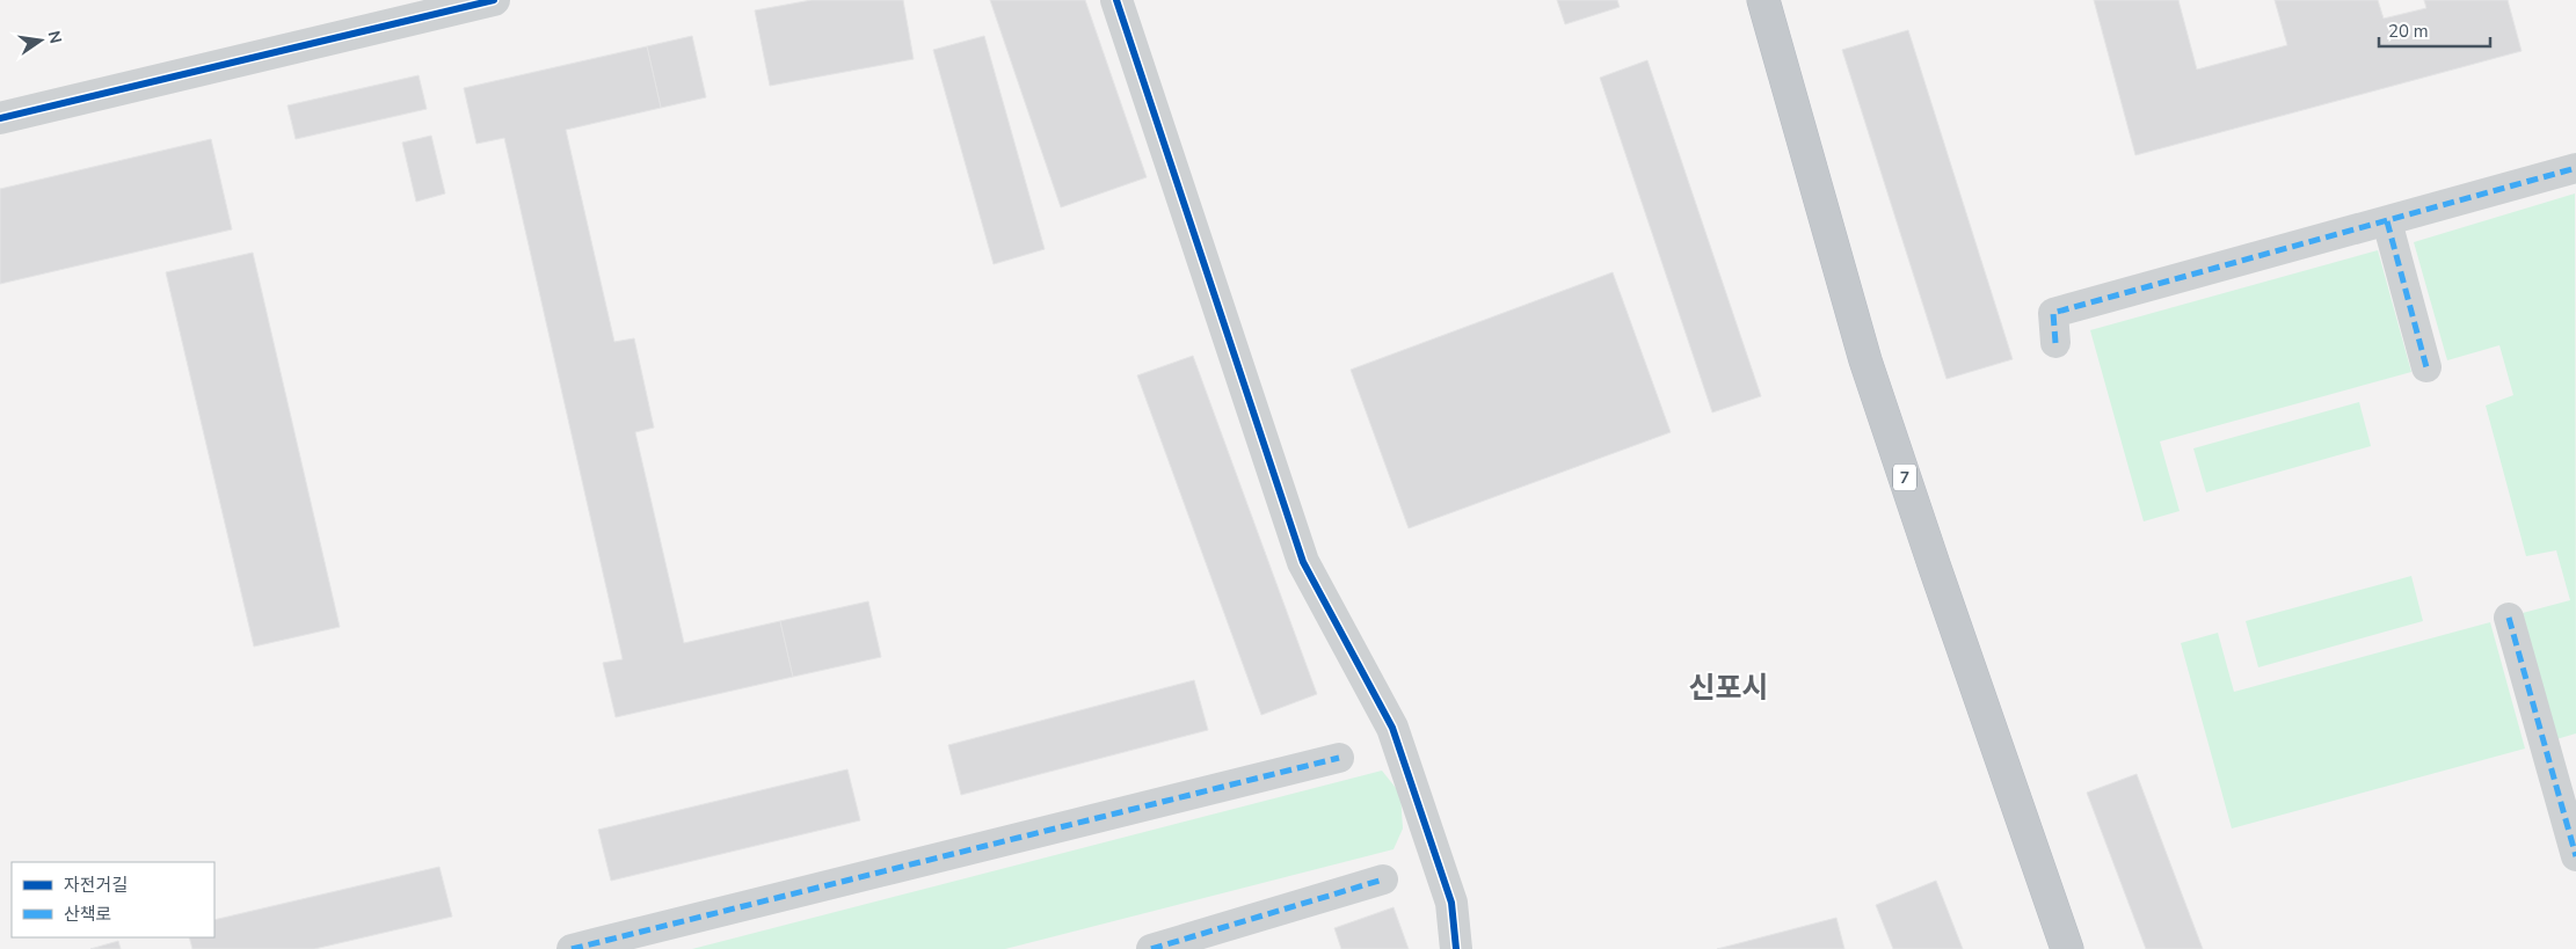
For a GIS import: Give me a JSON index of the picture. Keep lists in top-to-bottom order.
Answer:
{
  "streets": {
    "highway": ["7"]
  },
  "districts": ["신포시"],
  "legend": ["자전거길", "산책로"],
  "scale_bar": "20 m",
  "north": "right"
}
